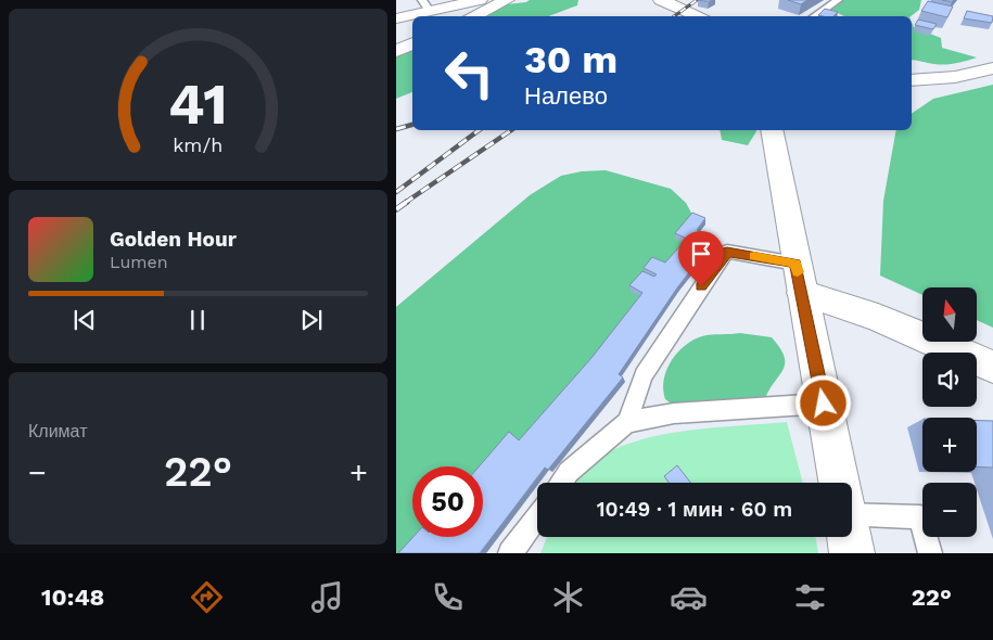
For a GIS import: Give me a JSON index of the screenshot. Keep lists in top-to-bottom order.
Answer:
{
  "north": "top",
  "page": {
    "turn": ["30 m", "Налево"],
    "song": ["Golden Hour", "Lumen"],
    "map_buttons": ["+", "−"],
    "tile": "Климат",
    "heat": ["−", "22°", "+"],
    "limit": "50",
    "trip": "10:49 · 1 мин · 60 m",
    "tabs": ["10:48", "22°"],
    "gauge": ["41", "km/h"]
  }
}
